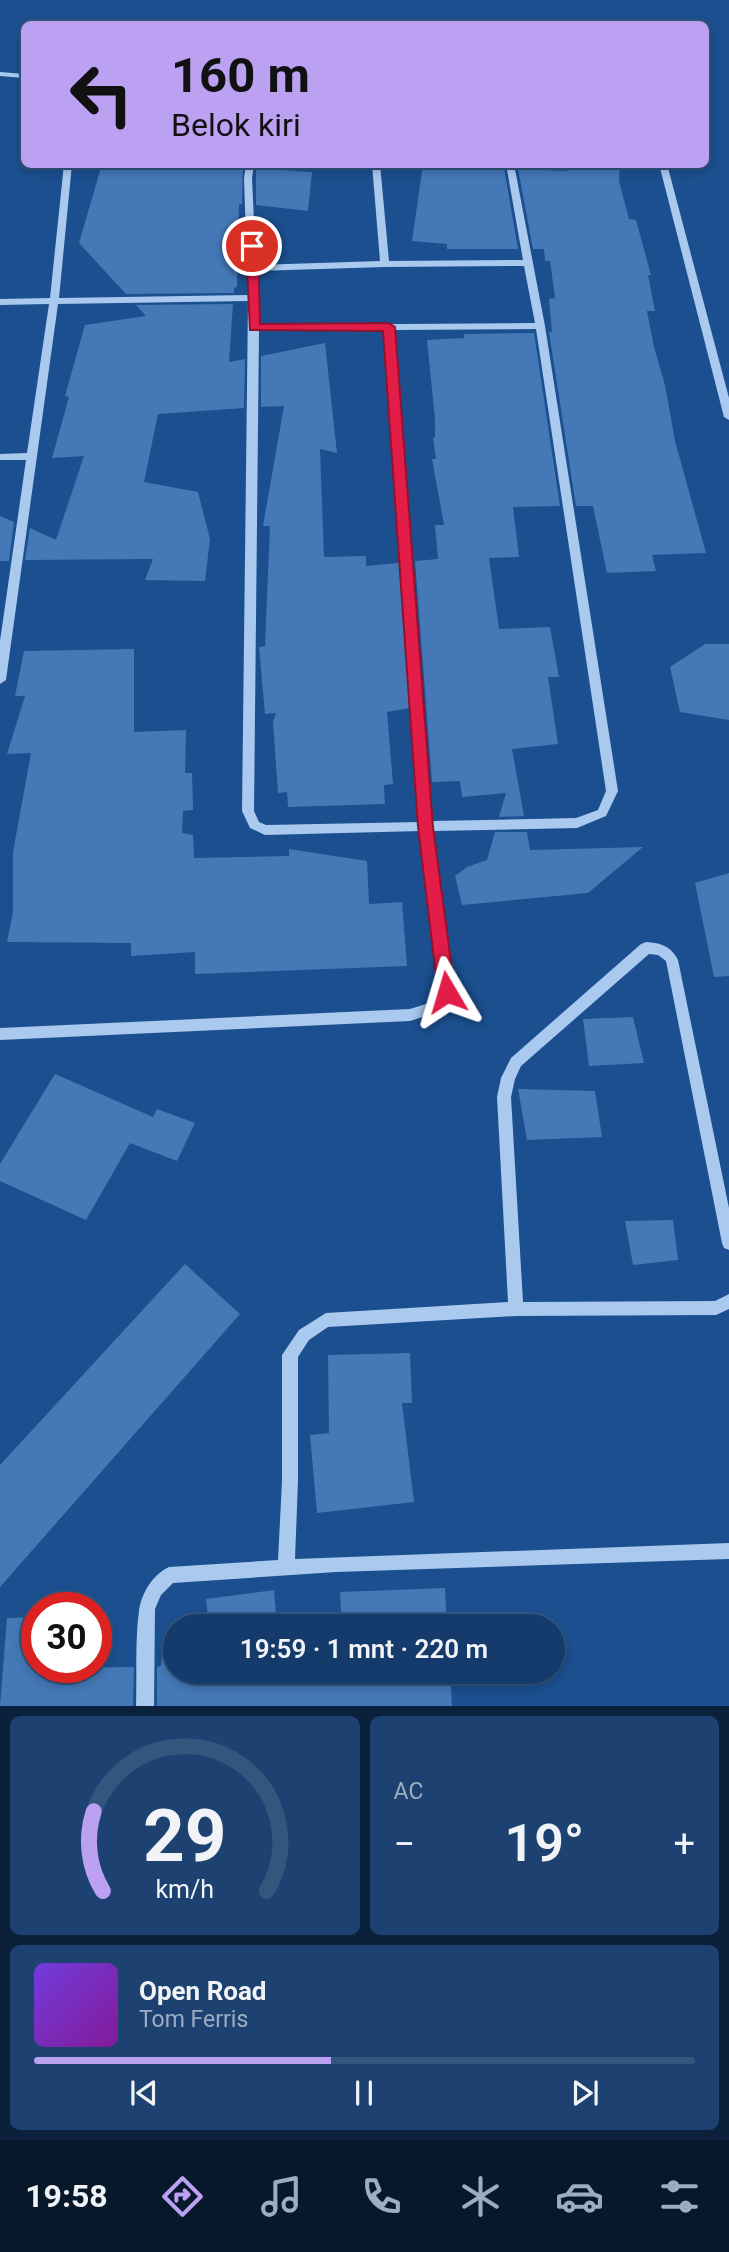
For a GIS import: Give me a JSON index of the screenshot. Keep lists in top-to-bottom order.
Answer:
{
  "page": {
    "turn": ["160 m", "Belok kiri"],
    "limit": "30",
    "trip": "19:59 · 1 mnt · 220 m",
    "tile": "AC",
    "heat": ["−", "19°", "+"],
    "song": ["Open Road", "Tom Ferris"],
    "tabs": "19:58",
    "gauge": ["29", "km/h"]
  }
}
